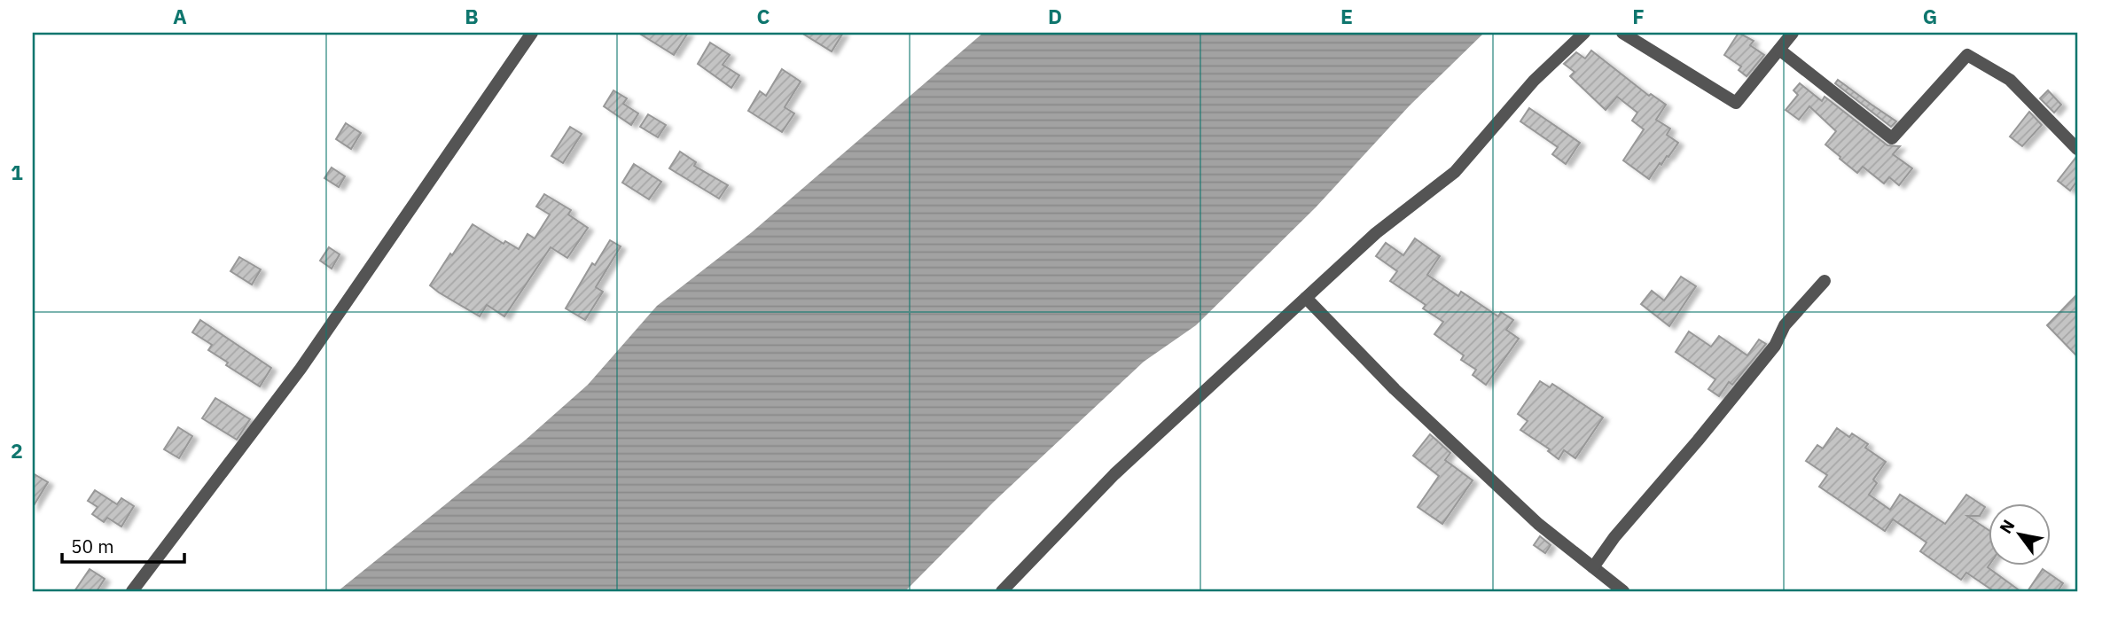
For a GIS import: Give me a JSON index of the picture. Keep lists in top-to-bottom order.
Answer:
{
  "scale_bar": "50 m",
  "north": "top left",
  "grid": {
    "columns": [
      "A",
      "B",
      "C",
      "D",
      "E",
      "F",
      "G"
    ],
    "rows": ["1", "2"]
  }
}
